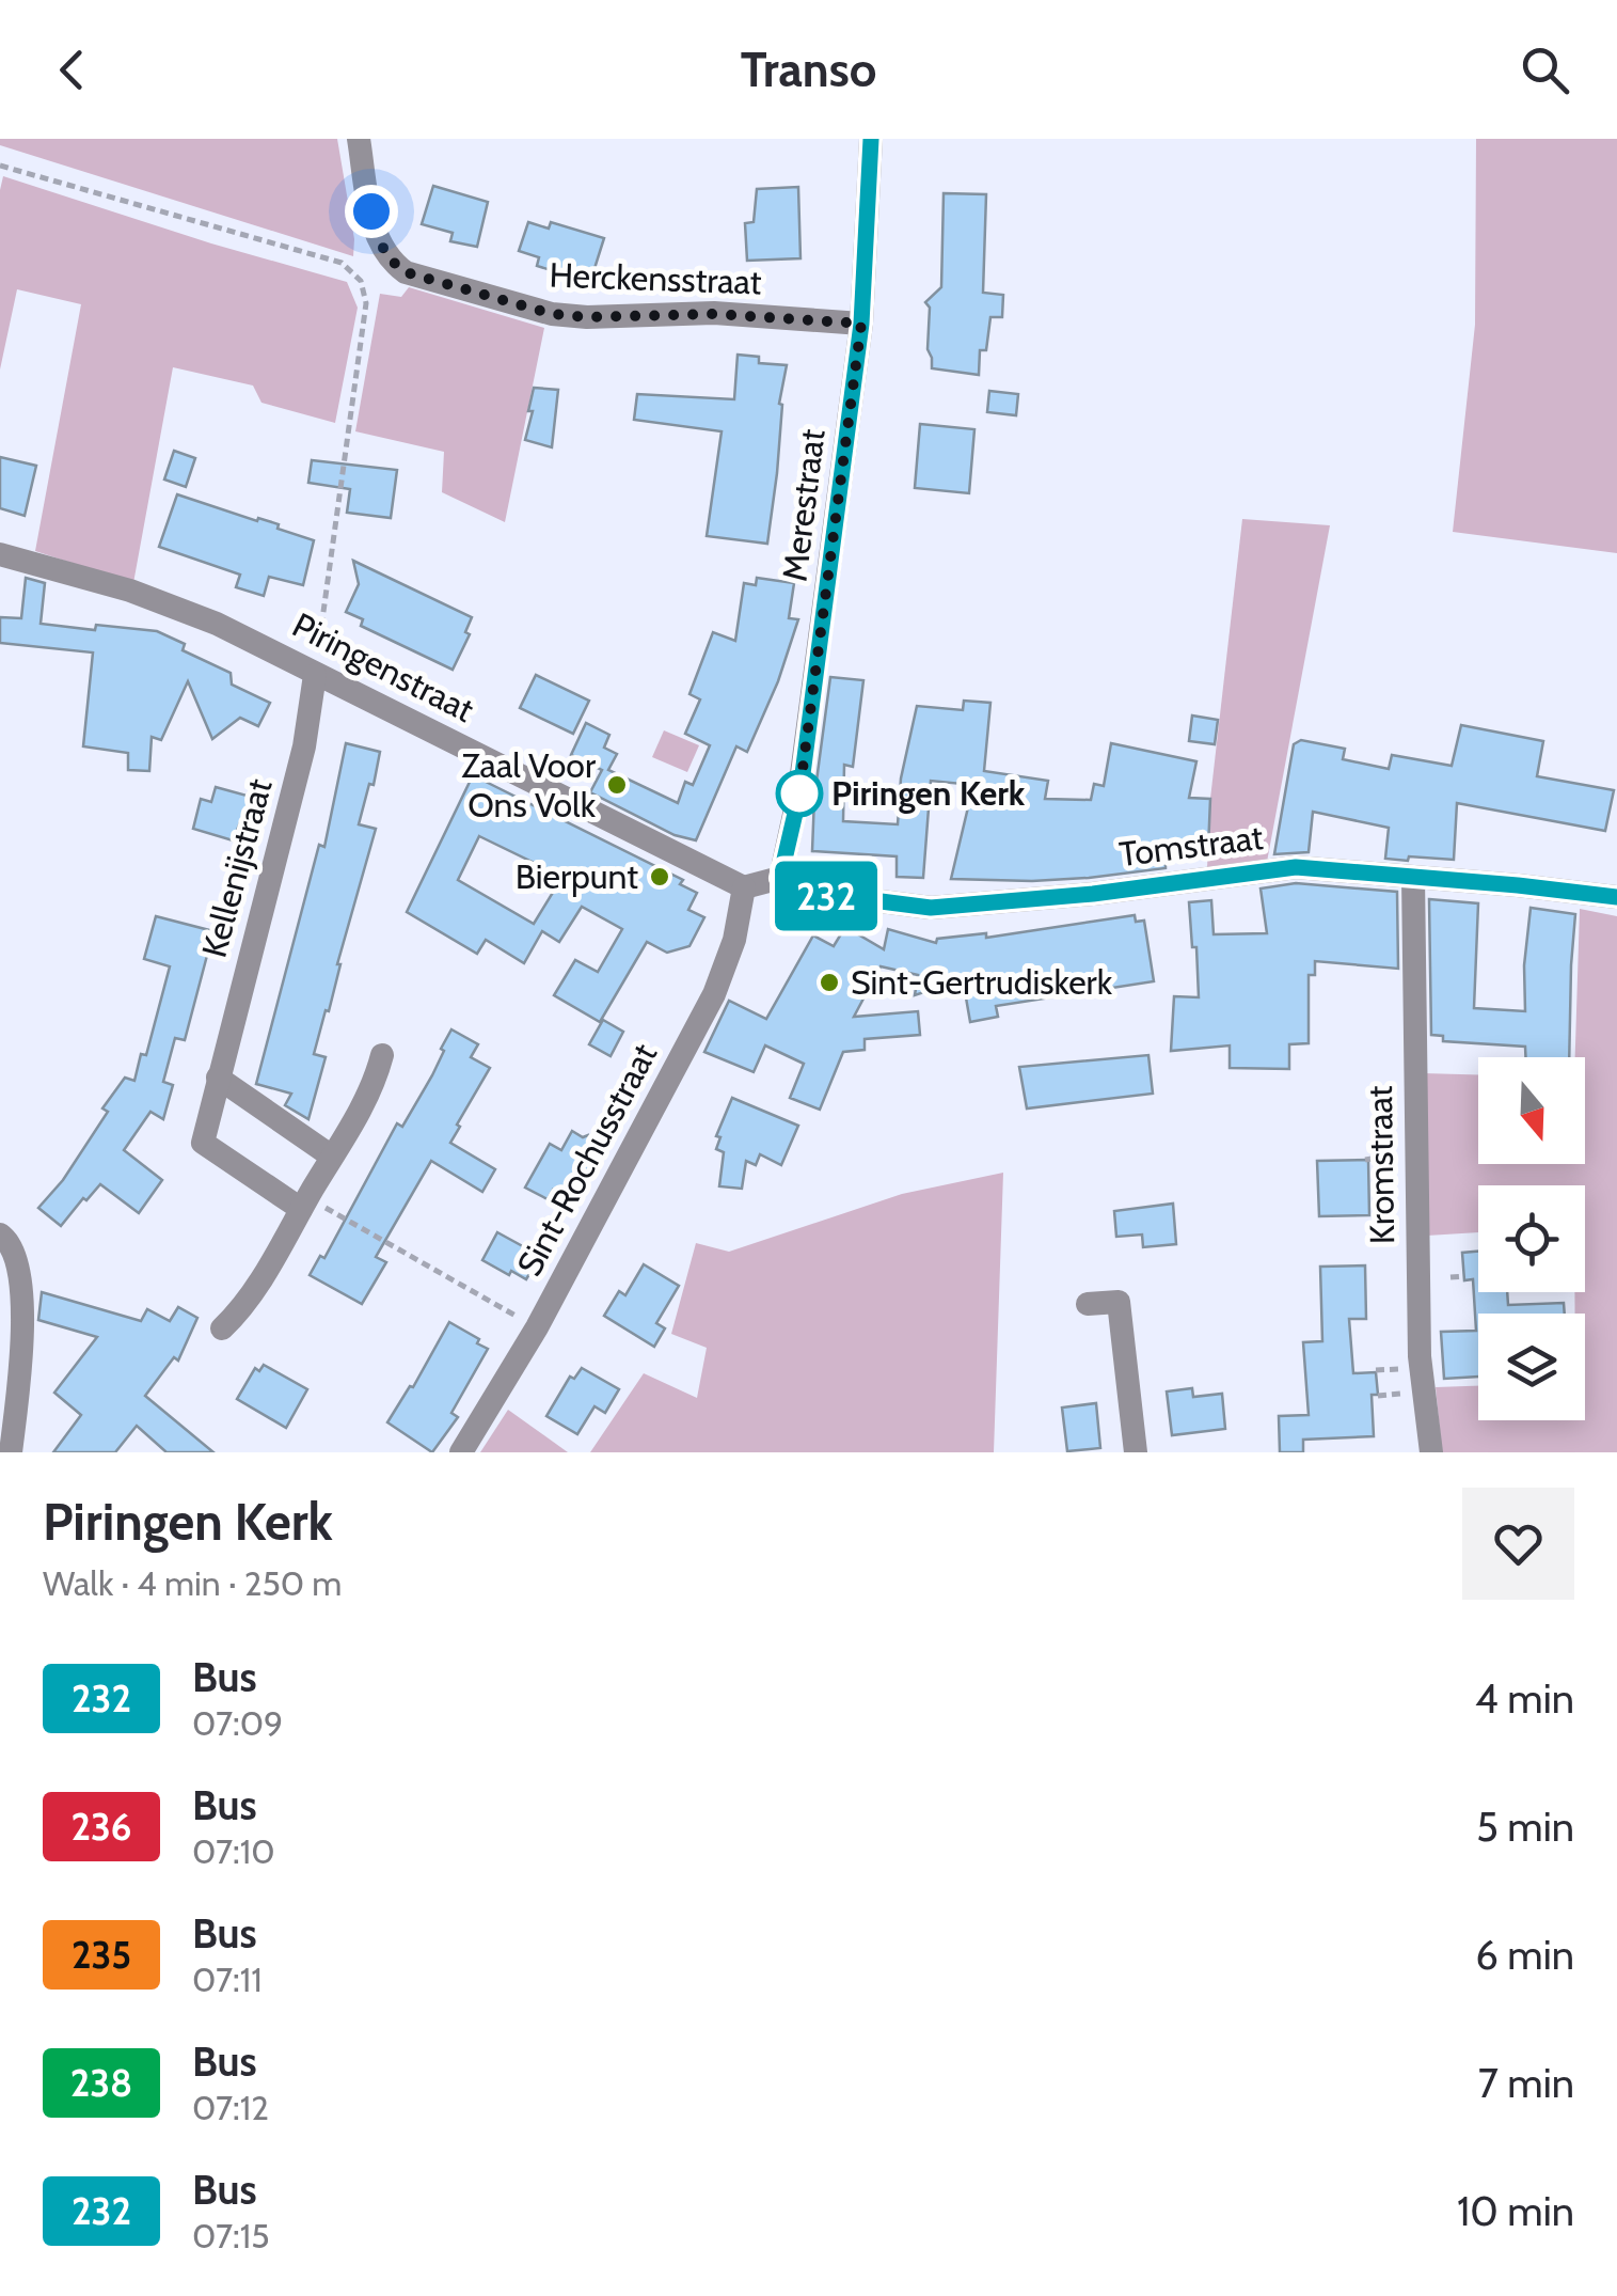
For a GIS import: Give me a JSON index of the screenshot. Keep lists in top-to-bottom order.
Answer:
{
  "streets": {
    "street": [
      "Herckensstraat",
      "Merestraat",
      "Piringenstraat",
      "Tomstraat",
      "Kellenijstraat",
      "Sint-Rochusstraat",
      "Kromstraat"
    ]
  },
  "crossings": [
    ["Herckensstraat", "Merestraat"],
    ["Merestraat", "Tomstraat"],
    ["Piringenstraat", "Kellenijstraat"],
    ["Piringenstraat", "Sint-Rochusstraat"],
    ["Tomstraat", "Kromstraat"]
  ],
  "places": [
    "Zaal Voor Ons Volk",
    "Piringen Kerk",
    "Bierpunt",
    "Sint-Gertrudiskerk"
  ],
  "lines": ["bus line 232"],
  "north": "bottom",
  "page": {
    "header": "Transo",
    "on_map": "232",
    "heading": ["Piringen Kerk", "Walk · 4 min · 250 m"],
    "list": [
      {
        "mark": "232",
        "name": "Bus",
        "note": "07:09",
        "value": "4 min"
      },
      {
        "mark": "236",
        "name": "Bus",
        "note": "07:10",
        "value": "5 min"
      },
      {
        "mark": "235",
        "name": "Bus",
        "note": "07:11",
        "value": "6 min"
      },
      {
        "mark": "238",
        "name": "Bus",
        "note": "07:12",
        "value": "7 min"
      },
      {
        "mark": "232",
        "name": "Bus",
        "note": "07:15",
        "value": "10 min"
      }
    ]
  }
}
